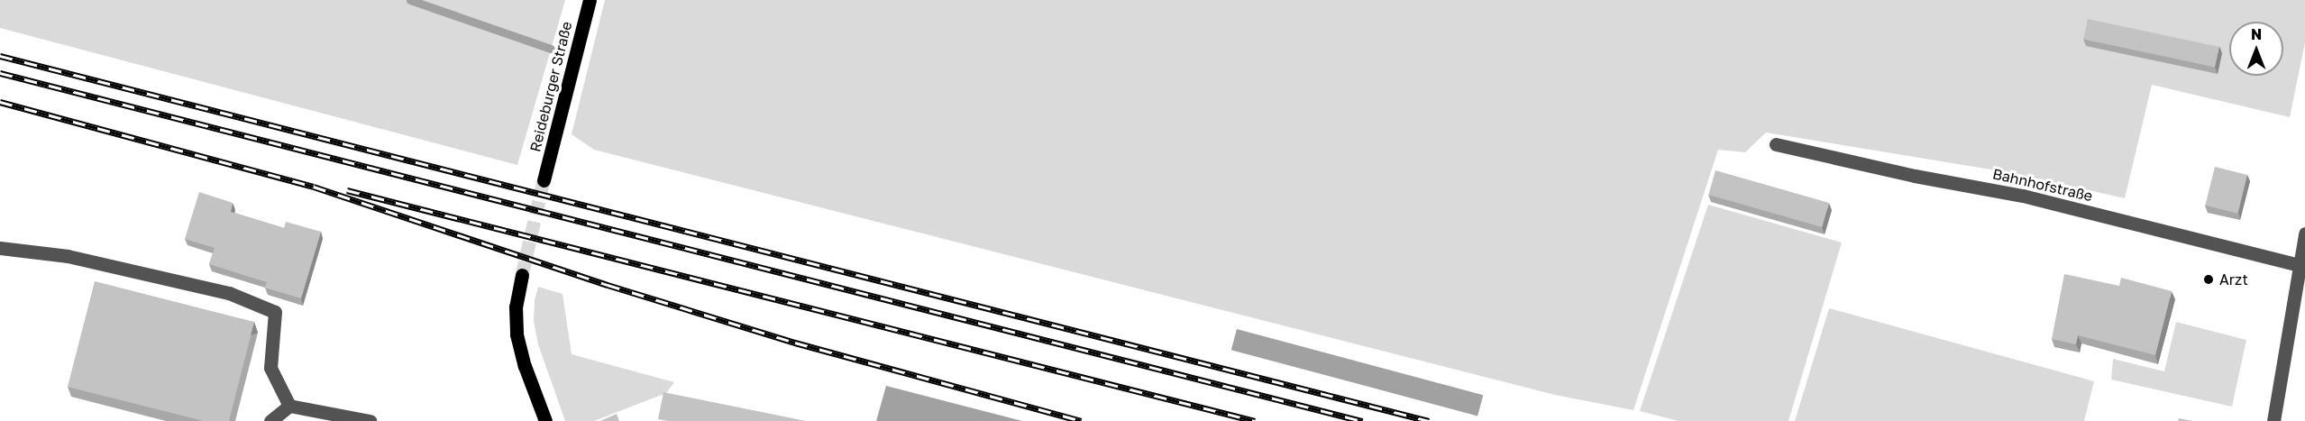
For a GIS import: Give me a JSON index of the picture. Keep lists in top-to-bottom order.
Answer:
{
  "streets": {
    "main road": ["Reideburger Straße"],
    "street": ["Bahnhofstraße"]
  },
  "places": ["Arzt"],
  "north": "top"
}
